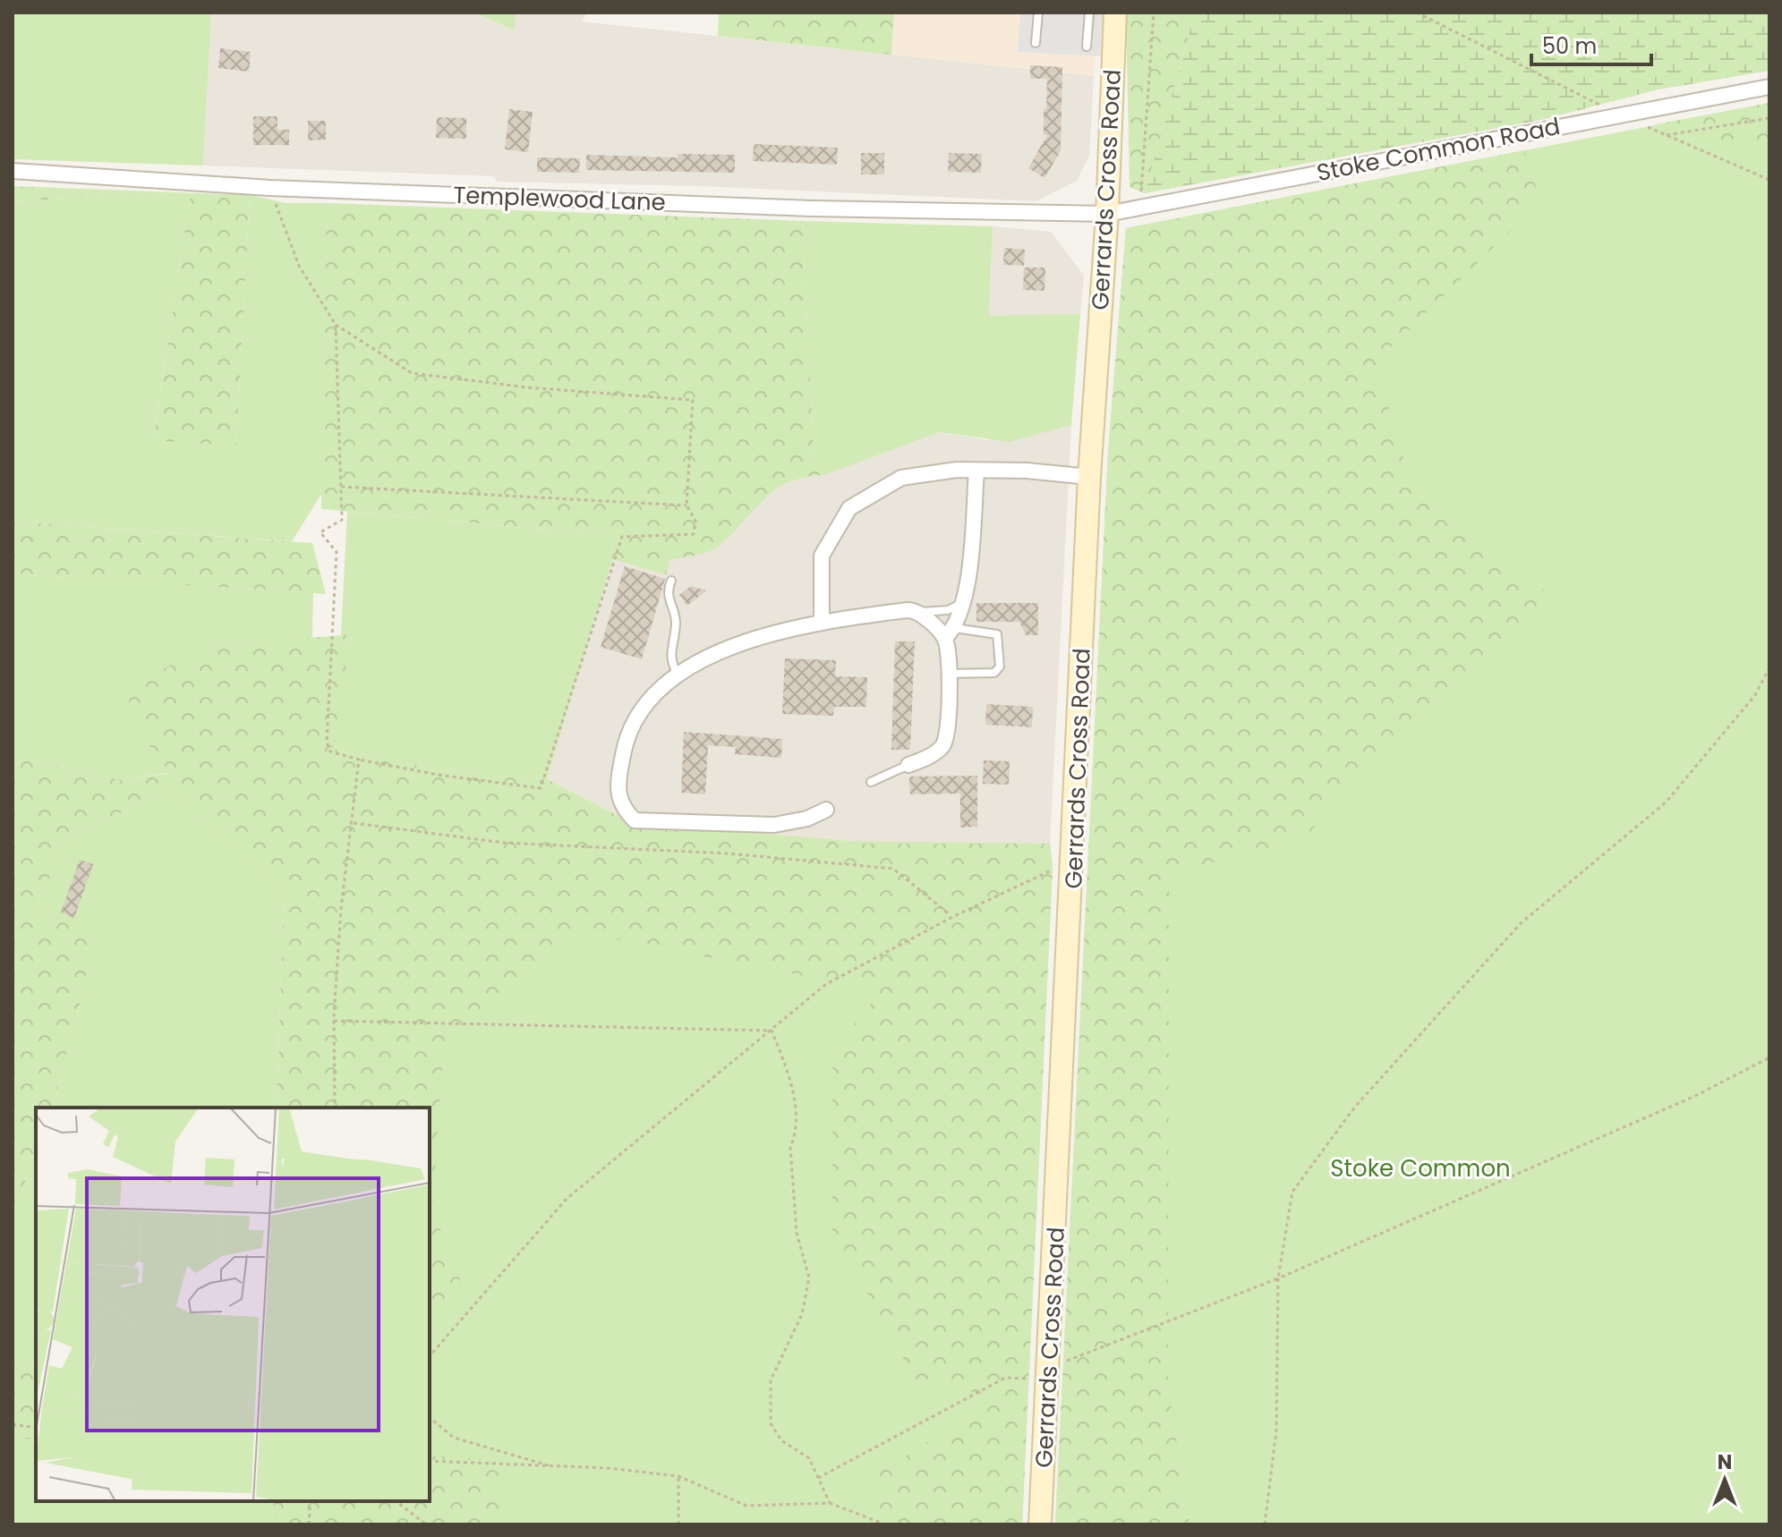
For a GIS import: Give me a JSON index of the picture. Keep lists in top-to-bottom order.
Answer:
{
  "streets": {
    "main road": ["Gerrards Cross Road"],
    "street": ["Stoke Common Road", "Templewood Lane"]
  },
  "crossings": [
    ["Stoke Common Road", "Gerrards Cross Road"],
    ["Stoke Common Road", "Templewood Lane"],
    ["Gerrards Cross Road", "Templewood Lane"]
  ],
  "parks": ["Stoke Common"],
  "scale_bar": "50 m",
  "north": "top"
}
